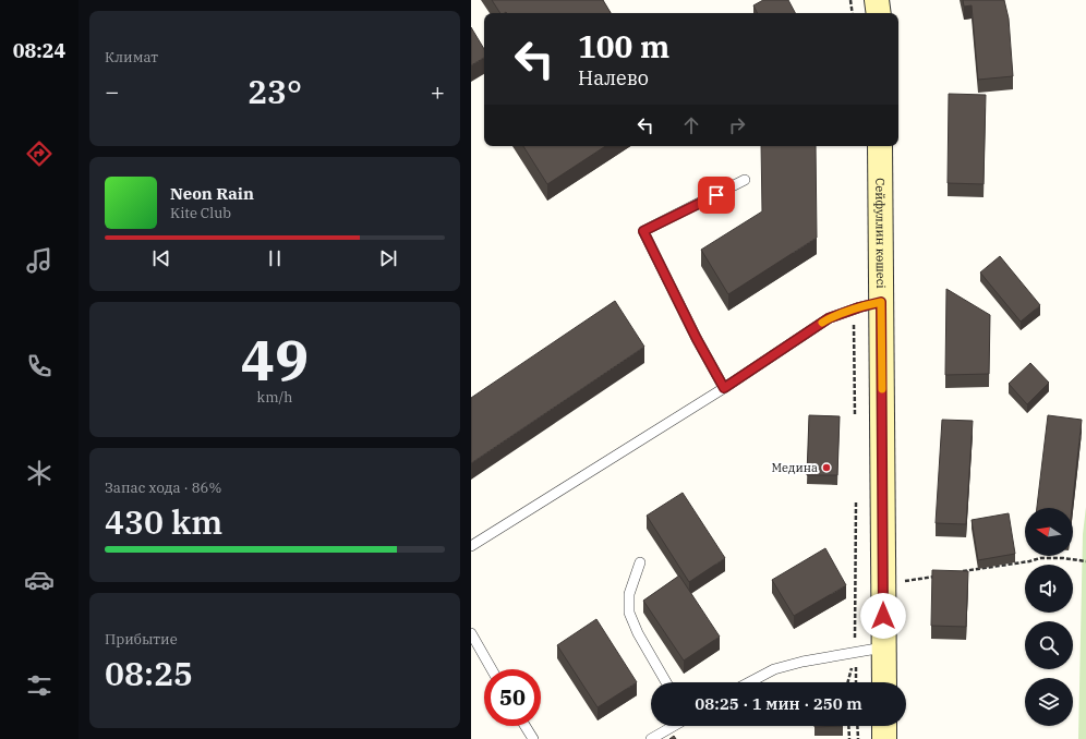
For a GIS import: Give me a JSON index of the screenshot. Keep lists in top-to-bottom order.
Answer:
{
  "streets": {
    "main road": ["Сейфуллин көшесі"]
  },
  "places": ["Медина"],
  "north": "left",
  "page": {
    "tabs": "08:24",
    "tile": [
      "Климат",
      ["49", "km/h"],
      ["Запас хода · 86%", "430 km"],
      ["Прибытие", "08:25"]
    ],
    "turn": ["100 m", "Налево"],
    "heat": ["−", "23°", "+"],
    "song": ["Neon Rain", "Kite Club"],
    "limit": "50",
    "trip": "08:25 · 1 мин · 250 m"
  }
}
